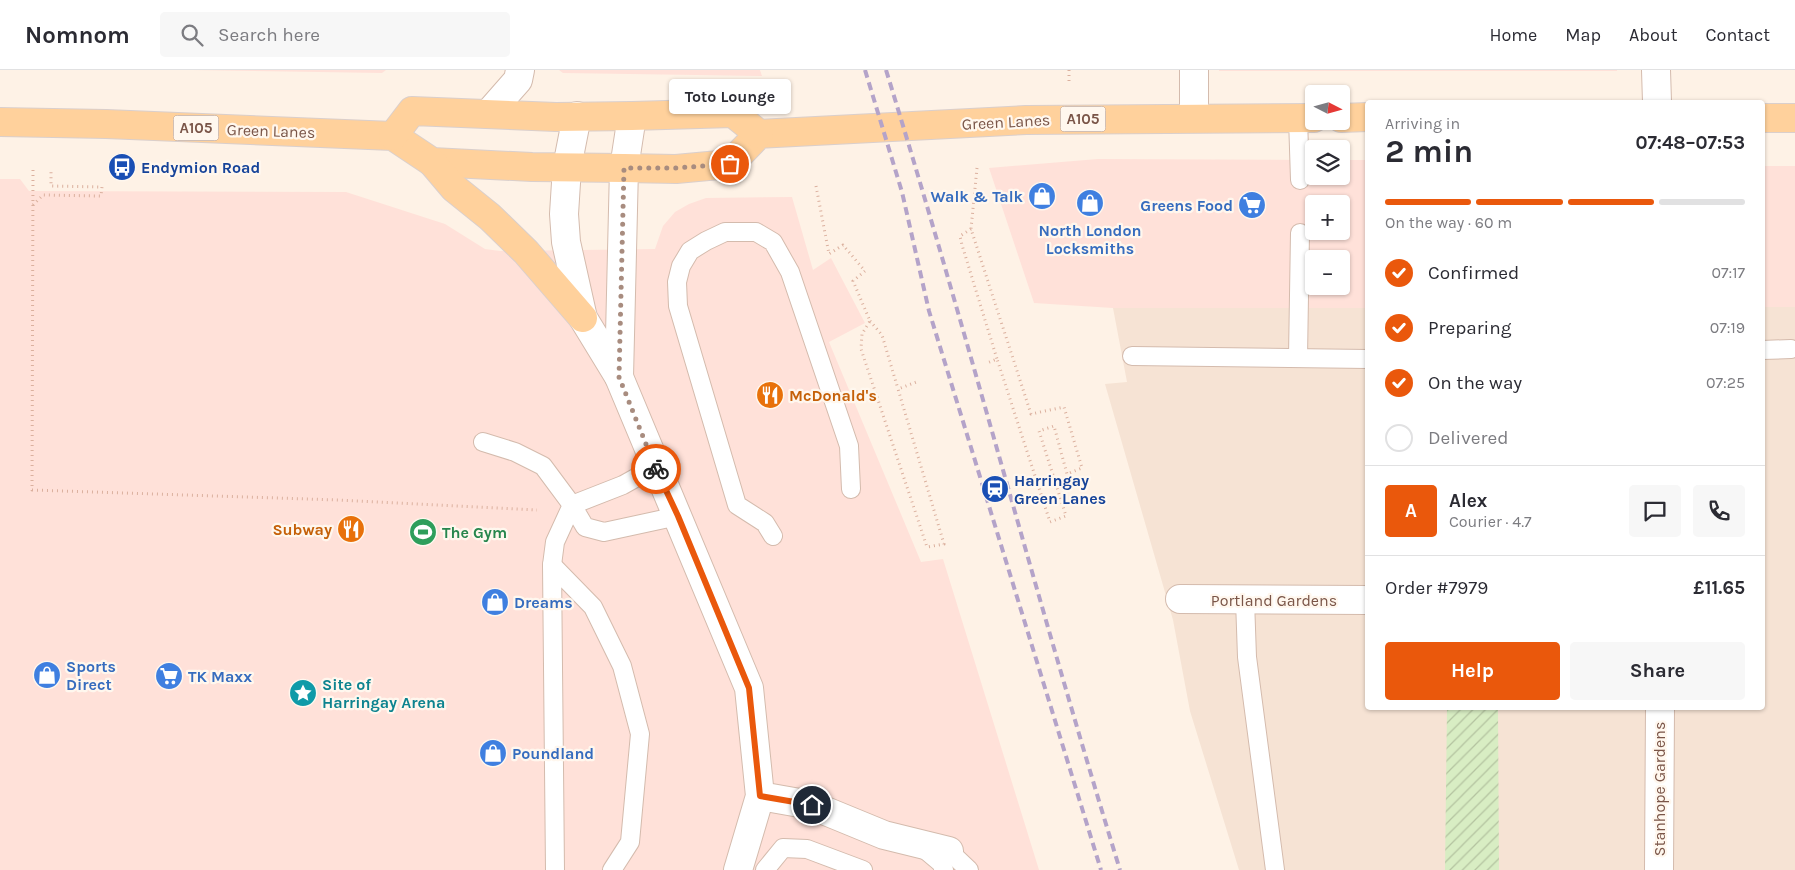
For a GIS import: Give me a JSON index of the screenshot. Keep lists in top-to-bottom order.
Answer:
{
  "streets": {
    "main road": ["A105", "Green Lanes"],
    "street": ["Portland Gardens", "Stanhope Gardens"]
  },
  "places": {
    "other": ["Toto Lounge"],
    "bus stop": ["Endymion Road"],
    "shop": [
      "Walk & Talk",
      "North London Locksmiths",
      "Dreams",
      "Sports Direct",
      "Poundland"
    ],
    "supermarket": ["Greens Food", "TK Maxx"],
    "restaurant": ["McDonald's", "Subway"],
    "station": ["Harringay Green Lanes"],
    "sports": ["The Gym"],
    "place": ["Site of Harringay Arena"]
  },
  "north": "right",
  "page": {
    "header": "Nomnom",
    "search": "Search here",
    "nav": [
      "Home",
      "Map",
      "About",
      "Contact"
    ],
    "bubble": "Toto Lounge",
    "map_buttons": ["+", "−"],
    "heading": ["2 min", "Arriving in", "07:48–07:53"],
    "panel": [
      "Alex",
      "Courier · 4.7",
      "Order #7979",
      "£11.65"
    ],
    "bar": "On the way · 60 m",
    "list": [
      ["Confirmed", "07:17"],
      ["Preparing", "07:19"],
      ["On the way", "07:25"],
      "Delivered"
    ],
    "round": "A",
    "buttons": ["Help", "Share"]
  }
}
